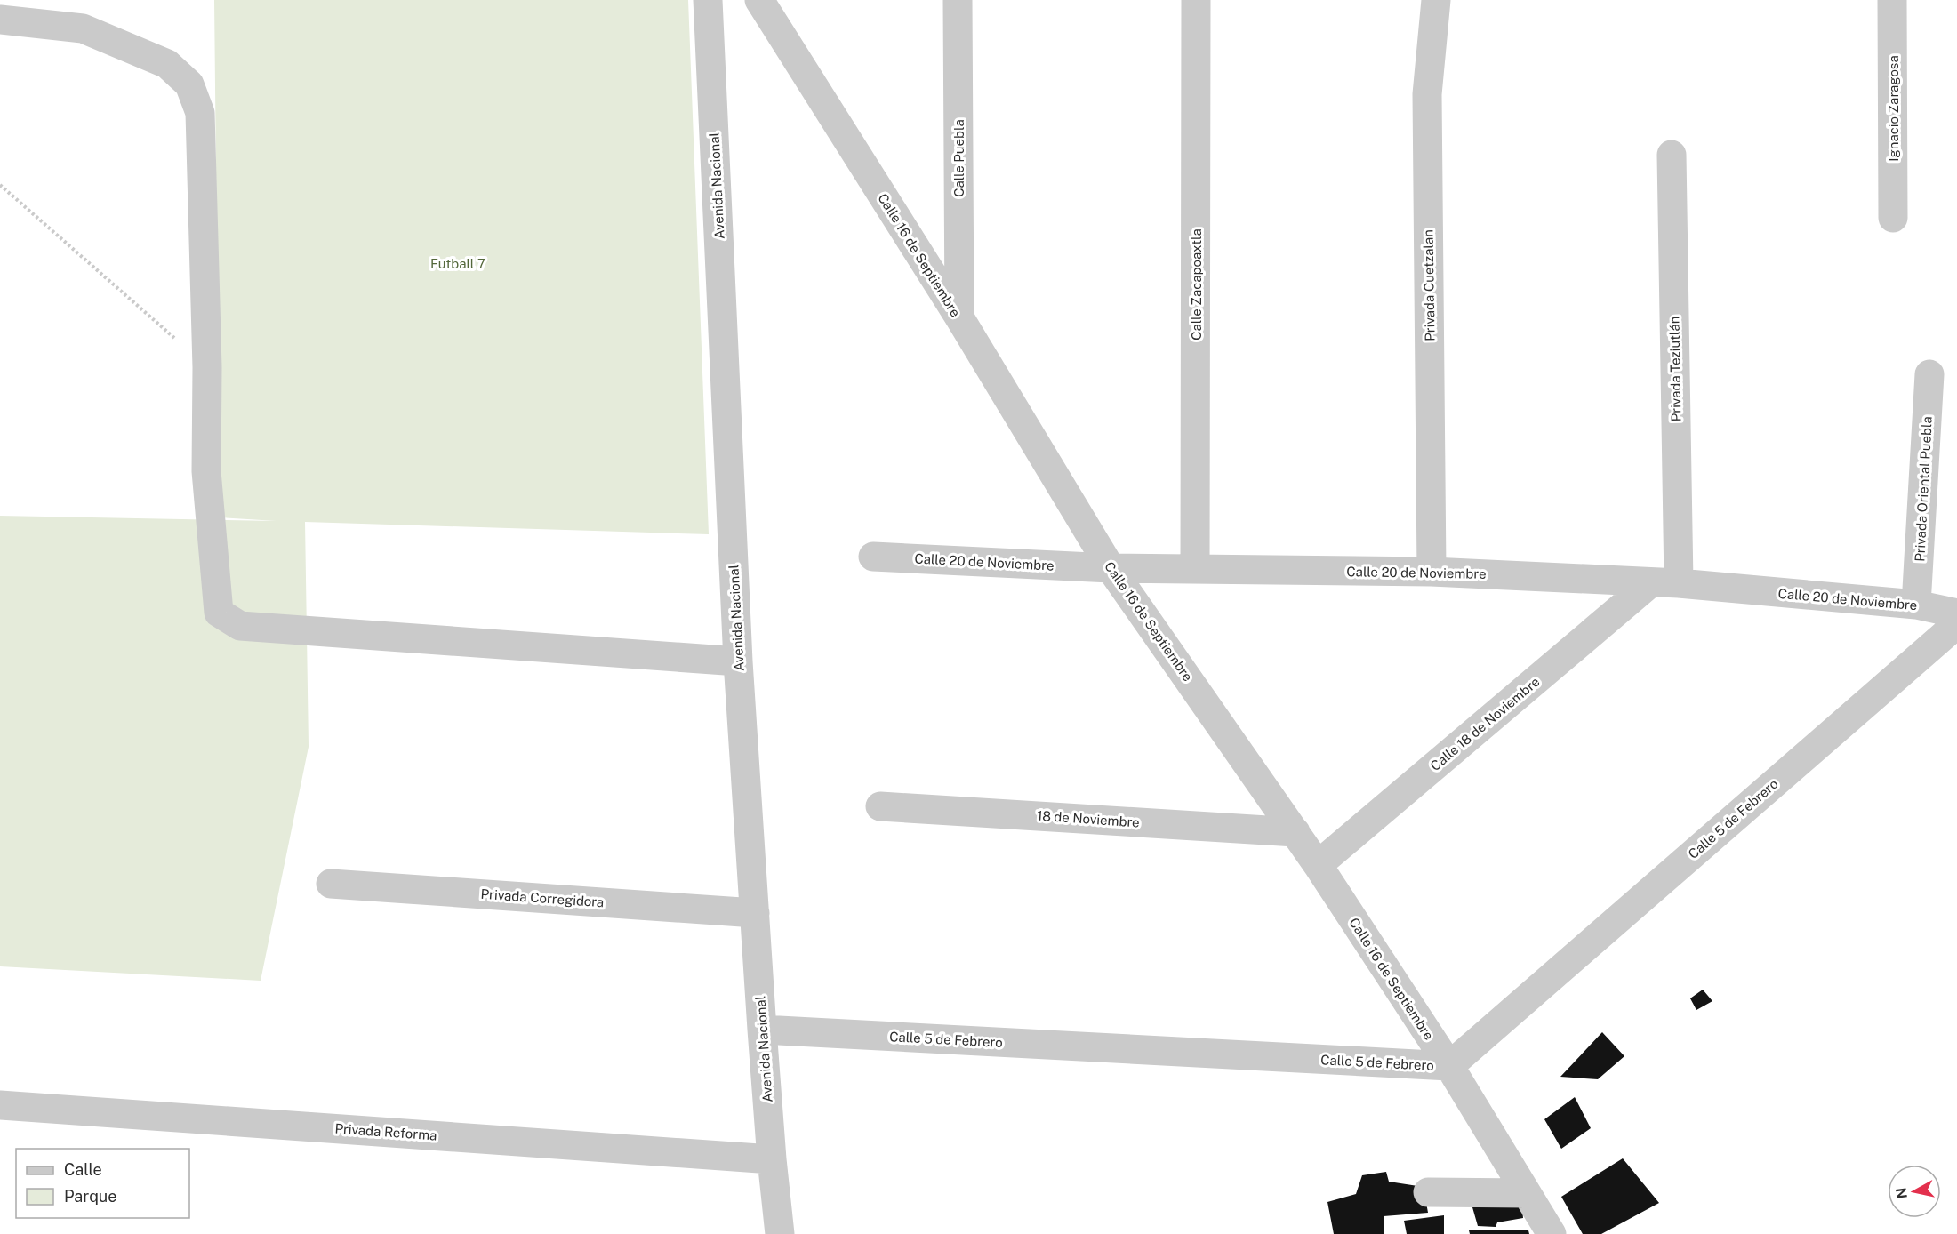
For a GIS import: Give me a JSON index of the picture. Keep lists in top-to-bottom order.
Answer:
{
  "streets": {
    "street": [
      "Ignacio Zaragosa",
      "Calle Puebla",
      "Avenida Nacional",
      "Calle 16 de Septiembre",
      "Calle Zacapoaxtla",
      "Privada Cuetzalan",
      "Privada Teziutlán",
      "Privada Oriental Puebla",
      "Calle 20 de Noviembre",
      "Calle 18 de Noviembre",
      "18 de Noviembre",
      "Calle 5 de Febrero",
      "Privada Corregidora",
      "Privada Reforma"
    ]
  },
  "crossings": [
    ["Calle Puebla", "Calle 16 de Septiembre"],
    ["Avenida Nacional", "Calle 5 de Febrero"],
    ["Avenida Nacional", "Privada Corregidora"],
    ["Avenida Nacional", "Privada Reforma"],
    ["Calle 16 de Septiembre", "Calle 20 de Noviembre"],
    ["Calle 16 de Septiembre", "Calle 18 de Noviembre"],
    ["Calle 16 de Septiembre", "18 de Noviembre"],
    ["Calle 16 de Septiembre", "Calle 5 de Febrero"],
    ["Calle Zacapoaxtla", "Calle 20 de Noviembre"],
    ["Privada Cuetzalan", "Calle 20 de Noviembre"],
    ["Privada Teziutlán", "Calle 20 de Noviembre"],
    ["Privada Teziutlán", "Calle 18 de Noviembre"],
    ["Privada Oriental Puebla", "Calle 20 de Noviembre"],
    ["Calle 20 de Noviembre", "Calle 18 de Noviembre"]
  ],
  "parks": ["Futball 7"],
  "legend": ["Calle", "Parque"],
  "north": "left"
}
